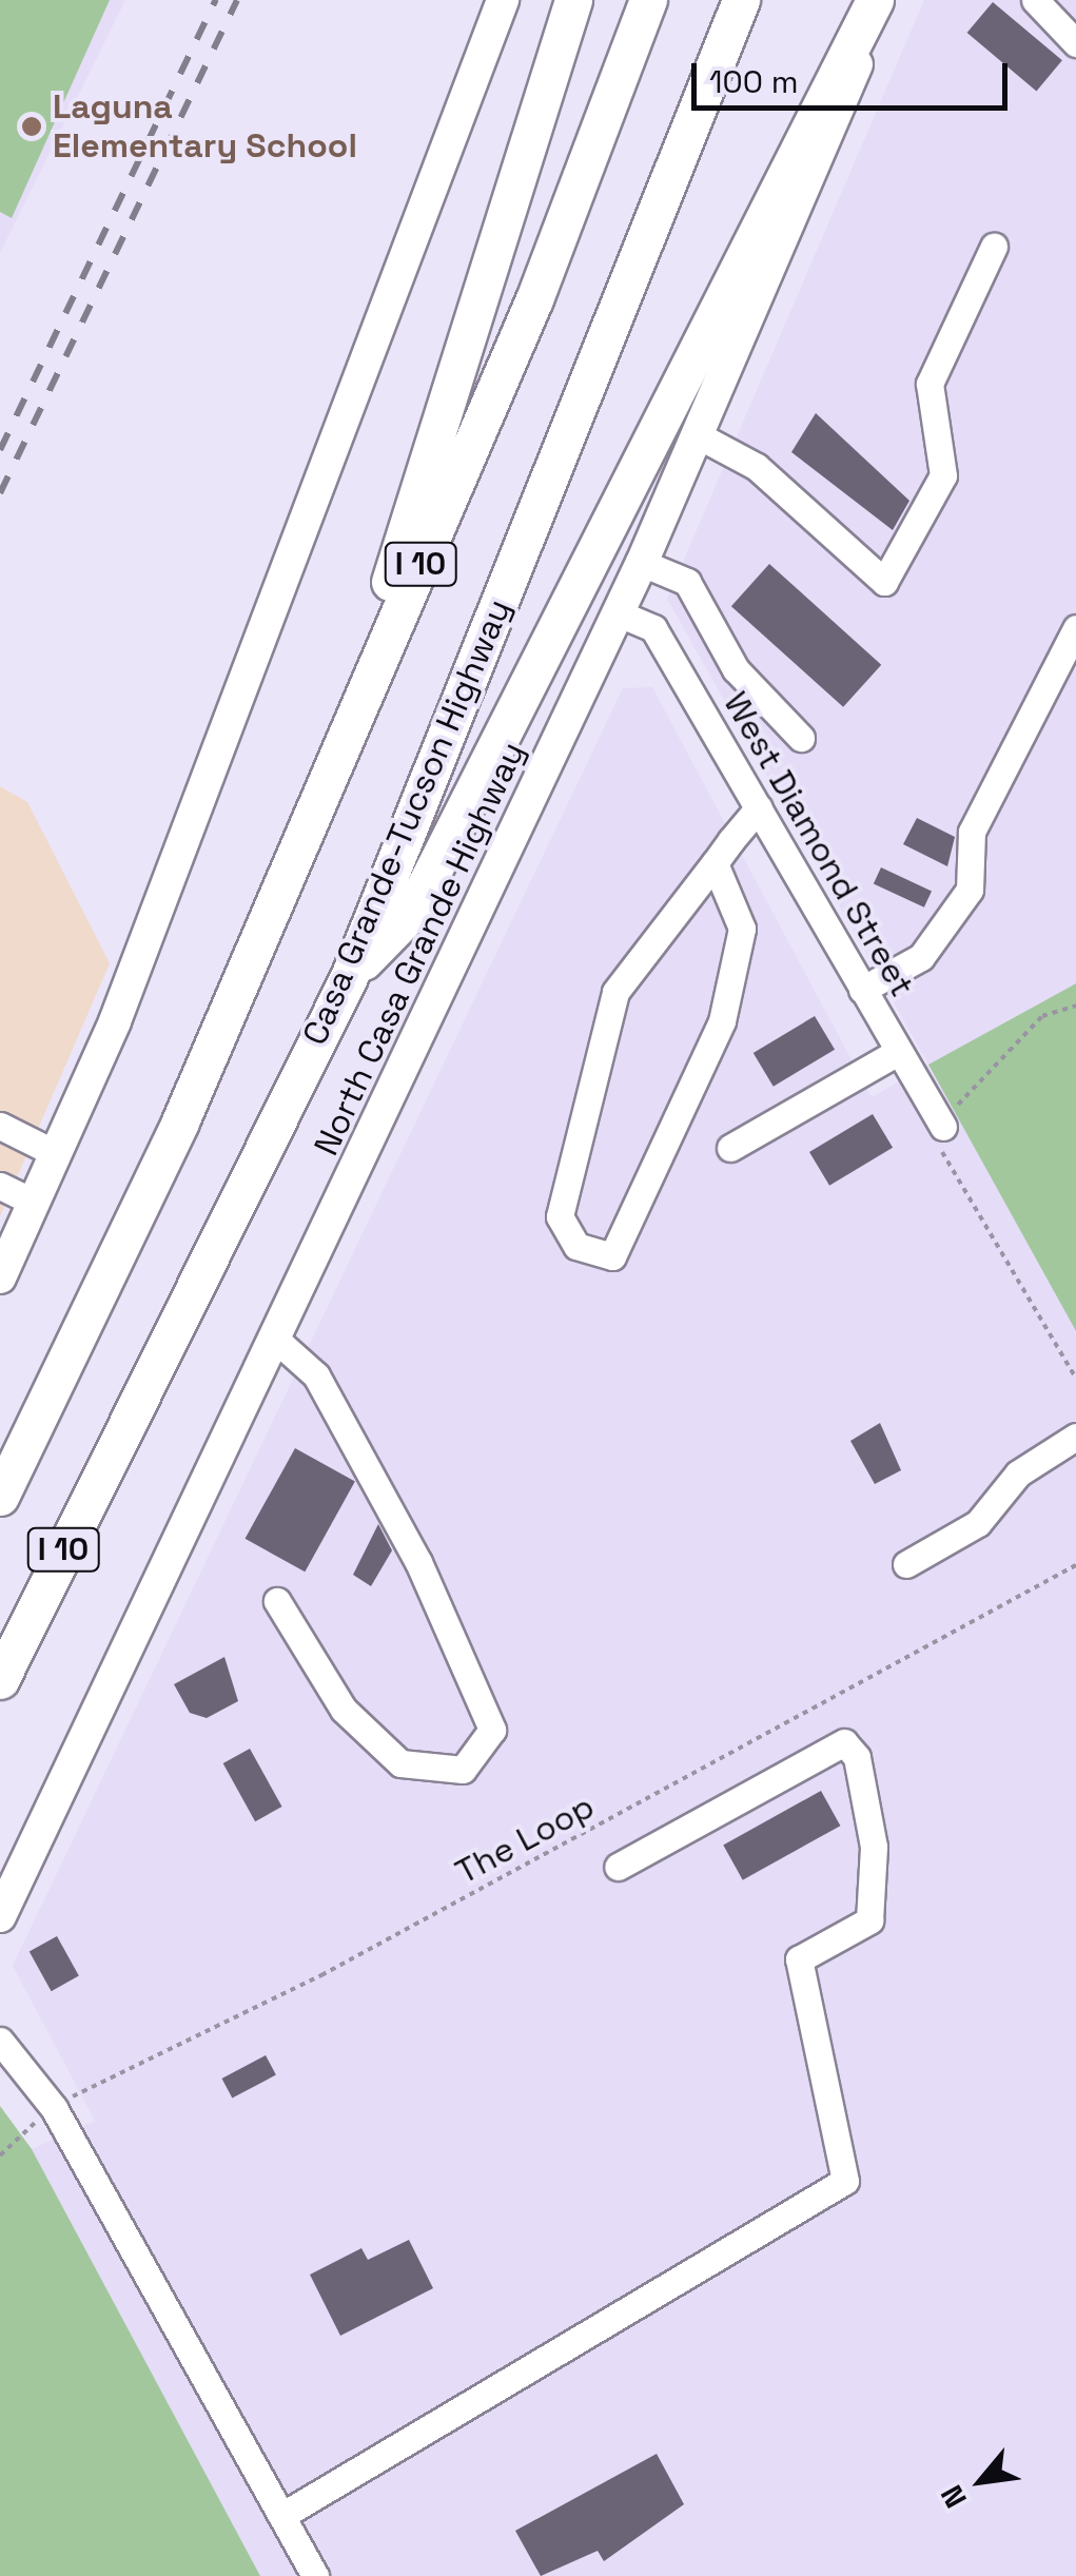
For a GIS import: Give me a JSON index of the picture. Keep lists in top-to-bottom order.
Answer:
{
  "streets": {
    "highway": ["I 10", "Casa Grande-Tucson Highway"],
    "main road": ["North Casa Grande Highway"],
    "street": ["West Diamond Street"],
    "path": ["The Loop"]
  },
  "crossings": [
    ["West Diamond Street", "North Casa Grande Highway"]
  ],
  "places": ["Laguna Elementary School"],
  "scale_bar": "100 m",
  "north": "bottom left"
}
